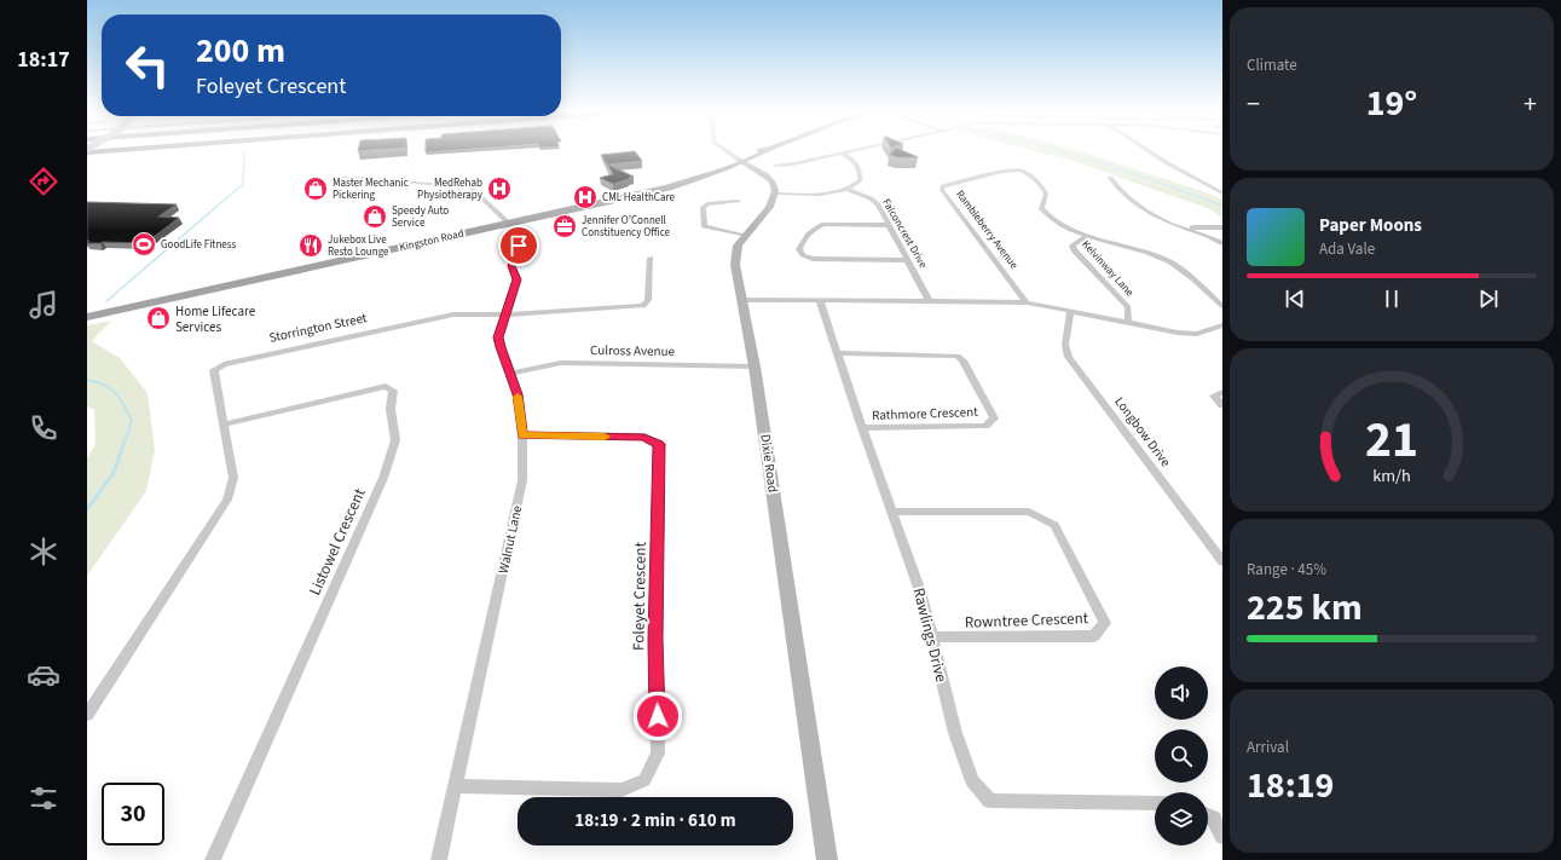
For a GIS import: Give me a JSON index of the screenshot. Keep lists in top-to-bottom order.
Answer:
{
  "streets": {
    "main road": ["Kingston Road"],
    "street": [
      "Rambleberry Avenue",
      "Falconcrest Drive",
      "Kelvinway Lane",
      "Storrington Street",
      "Culross Avenue",
      "Rathmore Crescent",
      "Longbow Drive",
      "Dixie Road",
      "Walnut Lane",
      "Listowel Crescent",
      "Foleyet Crescent",
      "Rowntree Crescent",
      "Rawlings Drive"
    ]
  },
  "crossings": [
    ["Rambleberry Avenue", "Kelvinway Lane"],
    ["Kingston Road", "Walnut Lane"],
    ["Storrington Street", "Walnut Lane"],
    ["Storrington Street", "Listowel Crescent"],
    ["Culross Avenue", "Dixie Road"],
    ["Culross Avenue", "Walnut Lane"],
    ["Rathmore Crescent", "Rawlings Drive"],
    ["Walnut Lane", "Foleyet Crescent"],
    ["Rowntree Crescent", "Rawlings Drive"]
  ],
  "places": {
    "shop": ["Master Mechanic Pickering", "Speedy Auto Service", "Home Lifecare Services"],
    "hospital": ["MedRehab Physiotherapy", "CML HealthCare"],
    "office": ["Jennifer O’Connell Constituency Office"],
    "sports": ["GoodLife Fitness"],
    "restaurant": ["Jukebox Live Resto Lounge"]
  },
  "page": {
    "tabs": "18:17",
    "tile": [
      "Climate",
      ["Range · 45%", "225 km"],
      ["Arrival", "18:19"]
    ],
    "turn": ["200 m", "Foleyet Crescent"],
    "heat": ["−", "19°", "+"],
    "song": ["Paper Moons", "Ada Vale"],
    "limit": "30",
    "trip": "18:19 · 2 min · 610 m",
    "gauge": ["21", "km/h"]
  }
}
